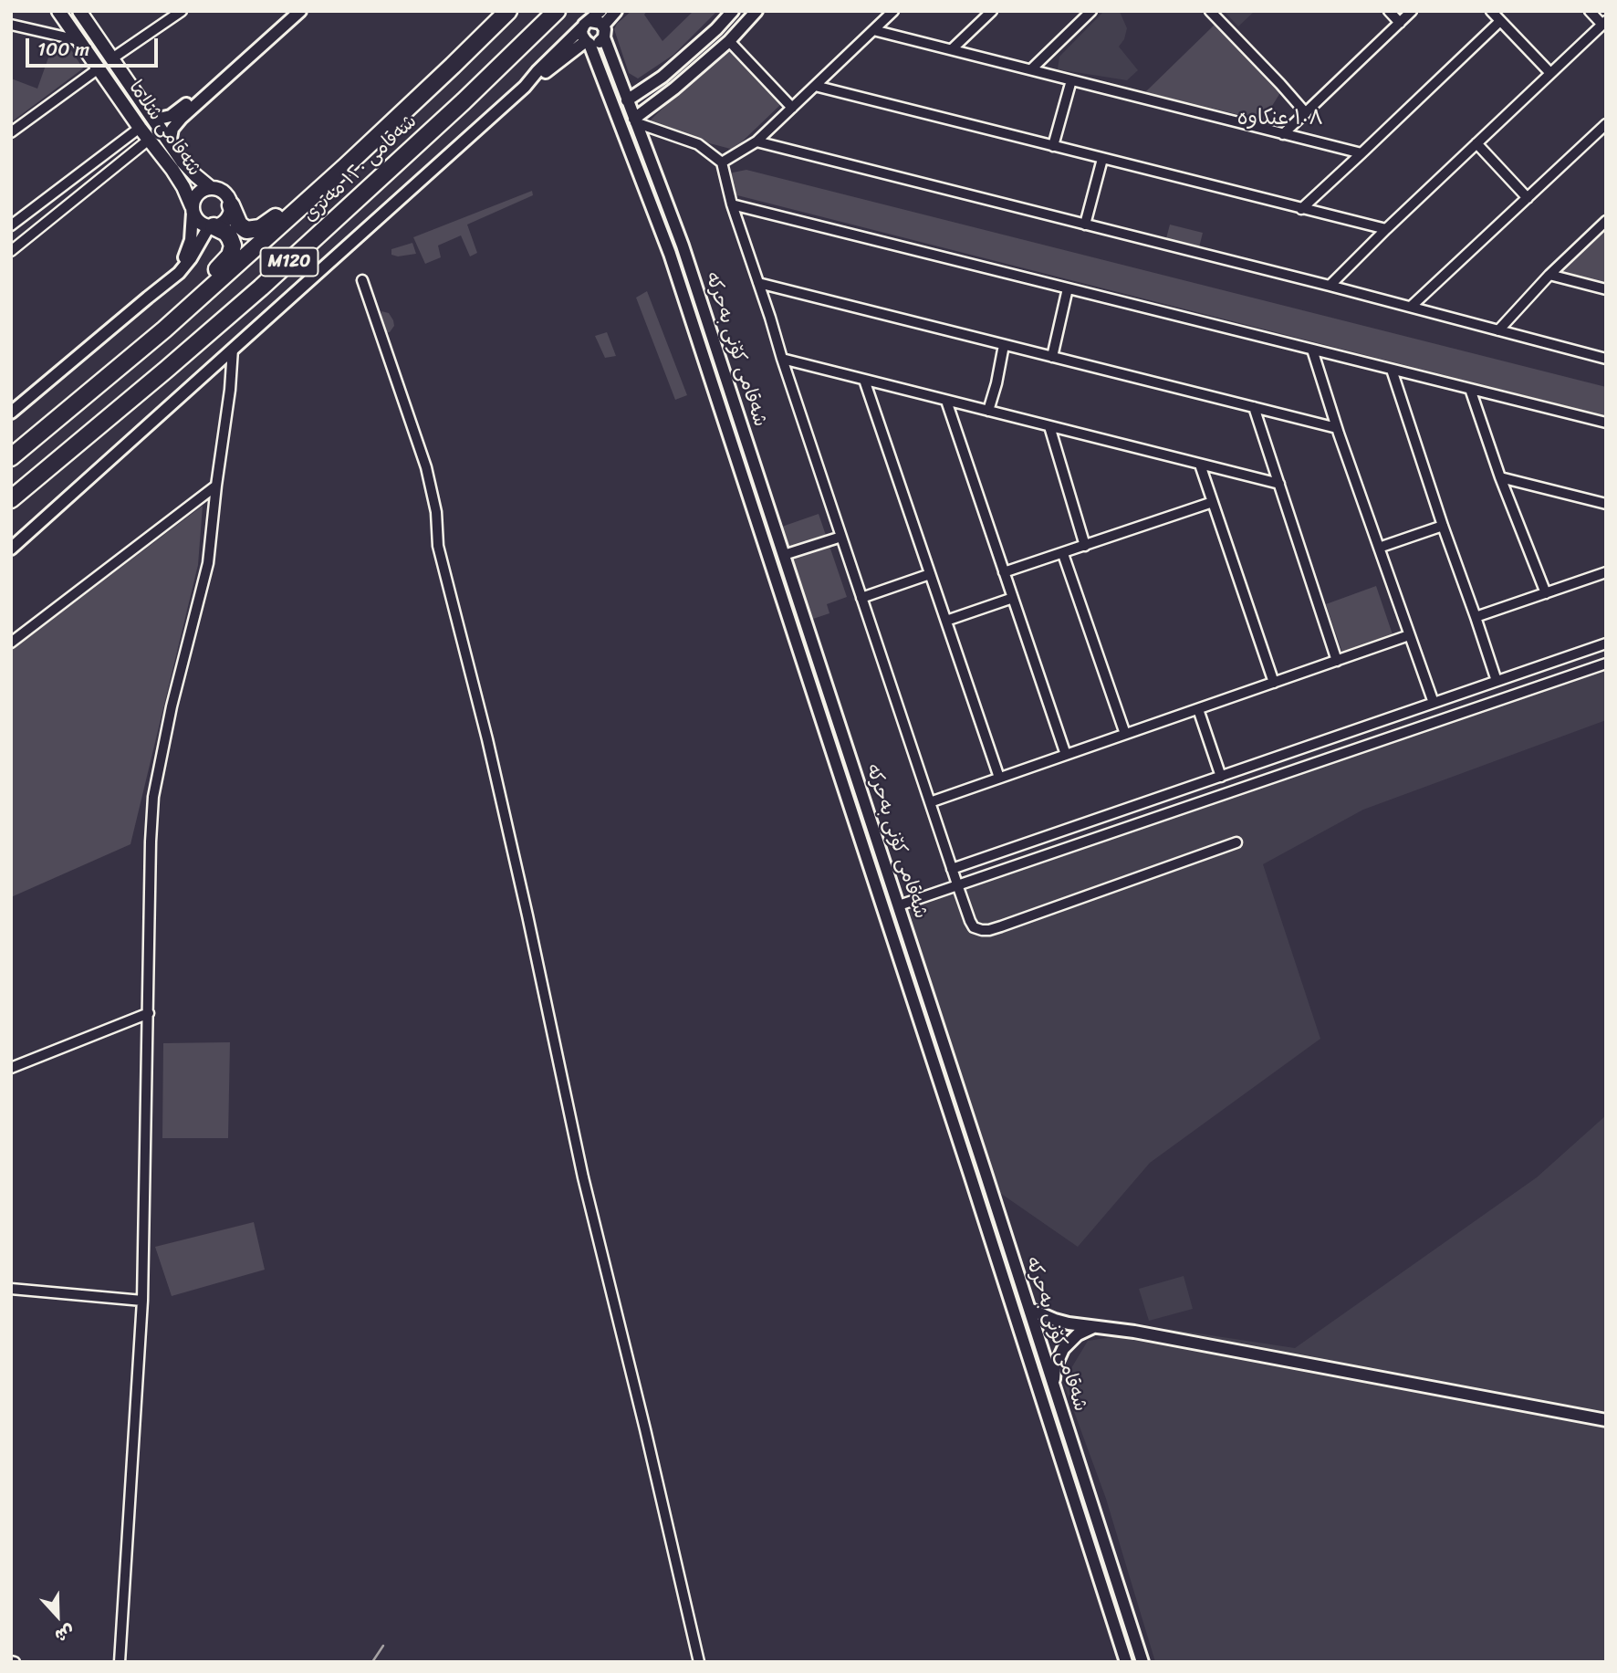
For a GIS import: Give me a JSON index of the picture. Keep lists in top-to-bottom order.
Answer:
{
  "streets": {
    "highway": ["شەقامی ١٢٠ مەتری", "M120"],
    "main road": ["شەقامی شلاما"],
    "street": ["شەقامی کۆنی بەحرکە"]
  },
  "districts": ["١٠٨ عنکاوە"],
  "scale_bar": "100 m",
  "north": "bottom"
}
